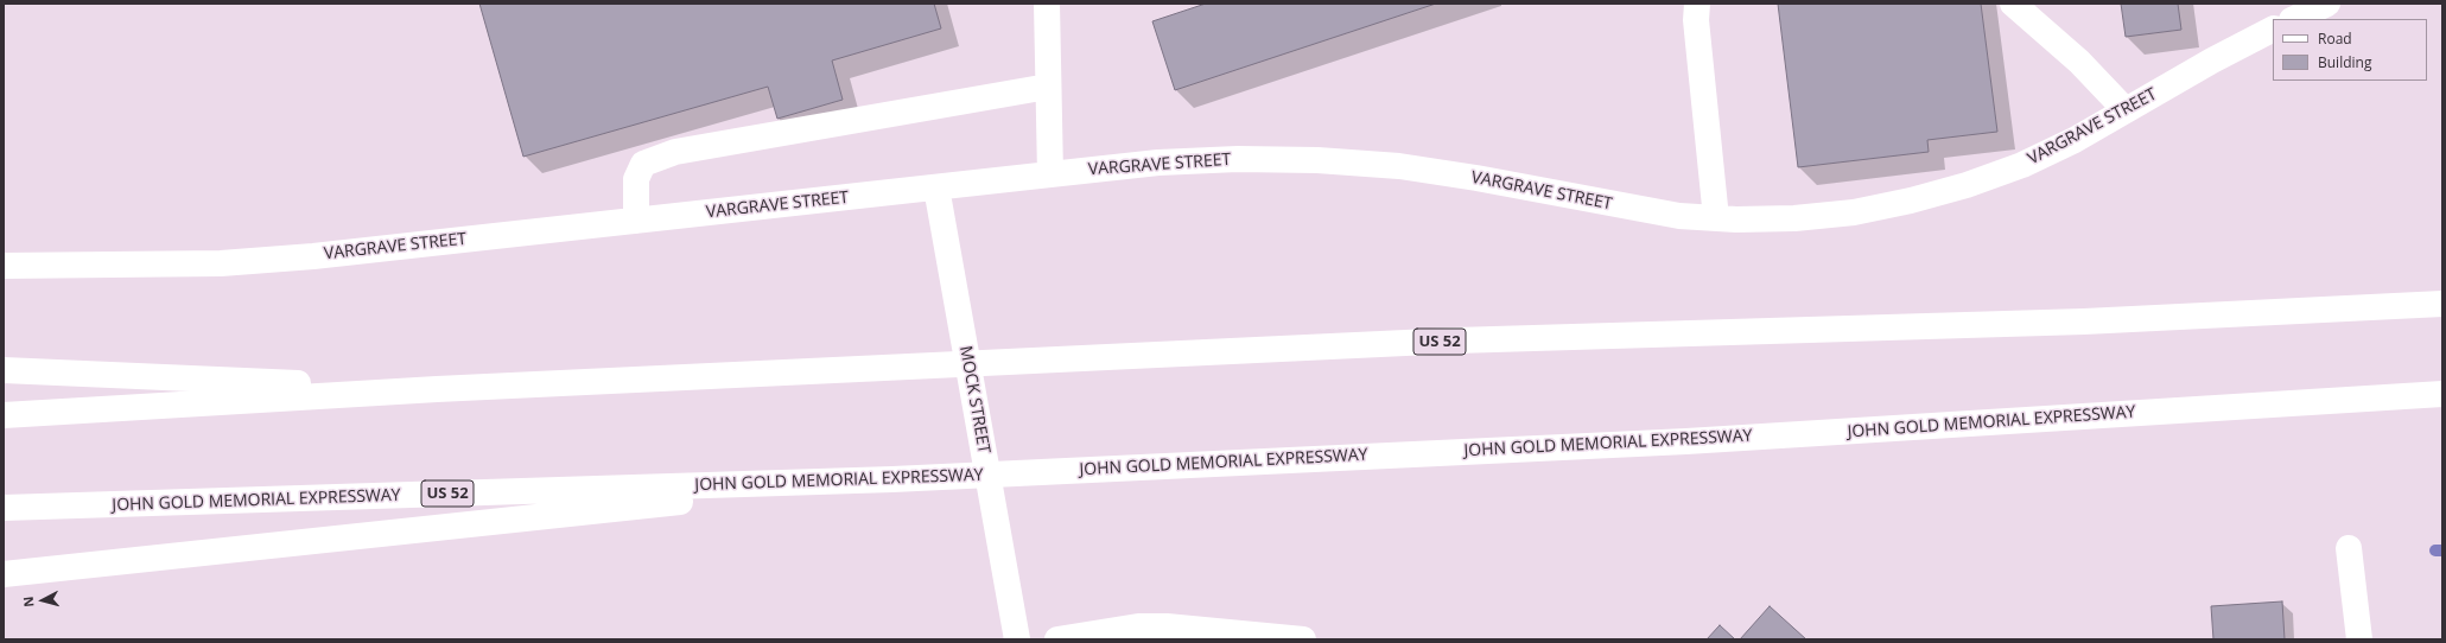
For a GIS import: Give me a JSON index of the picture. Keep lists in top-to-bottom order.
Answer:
{
  "streets": {
    "main road": [
      "VARGRAVE STREET",
      "US 52",
      "MOCK STREET",
      "JOHN GOLD MEMORIAL EXPRESSWAY"
    ]
  },
  "crossings": [
    ["VARGRAVE STREET", "MOCK STREET"]
  ],
  "legend": ["Road", "Building"],
  "north": "left"
}
